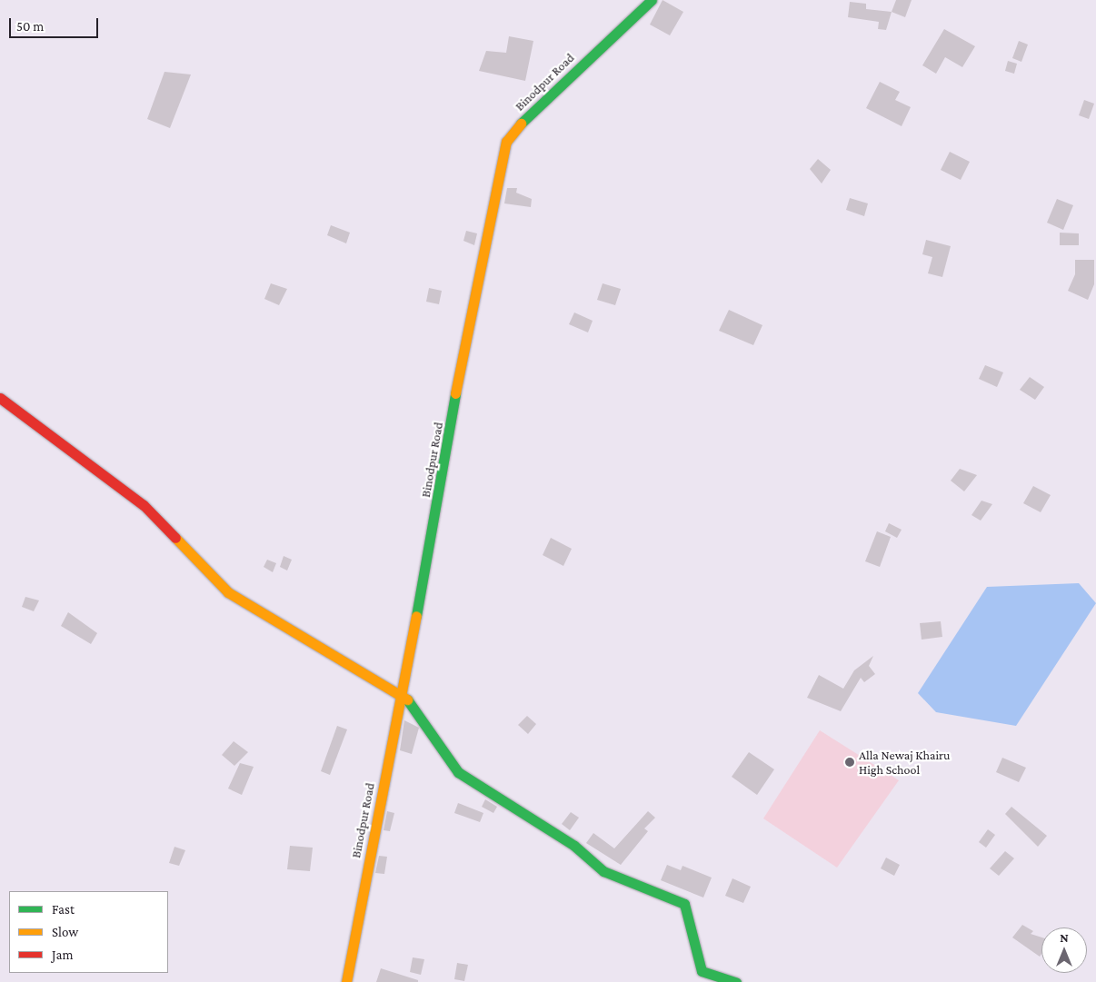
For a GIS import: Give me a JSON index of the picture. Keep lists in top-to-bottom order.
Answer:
{
  "streets": {
    "street": ["Binodpur Road"]
  },
  "places": ["Alla Newaj Khairu High School"],
  "legend": ["Fast", "Slow", "Jam"],
  "scale_bar": "50 m",
  "north": "top"
}
